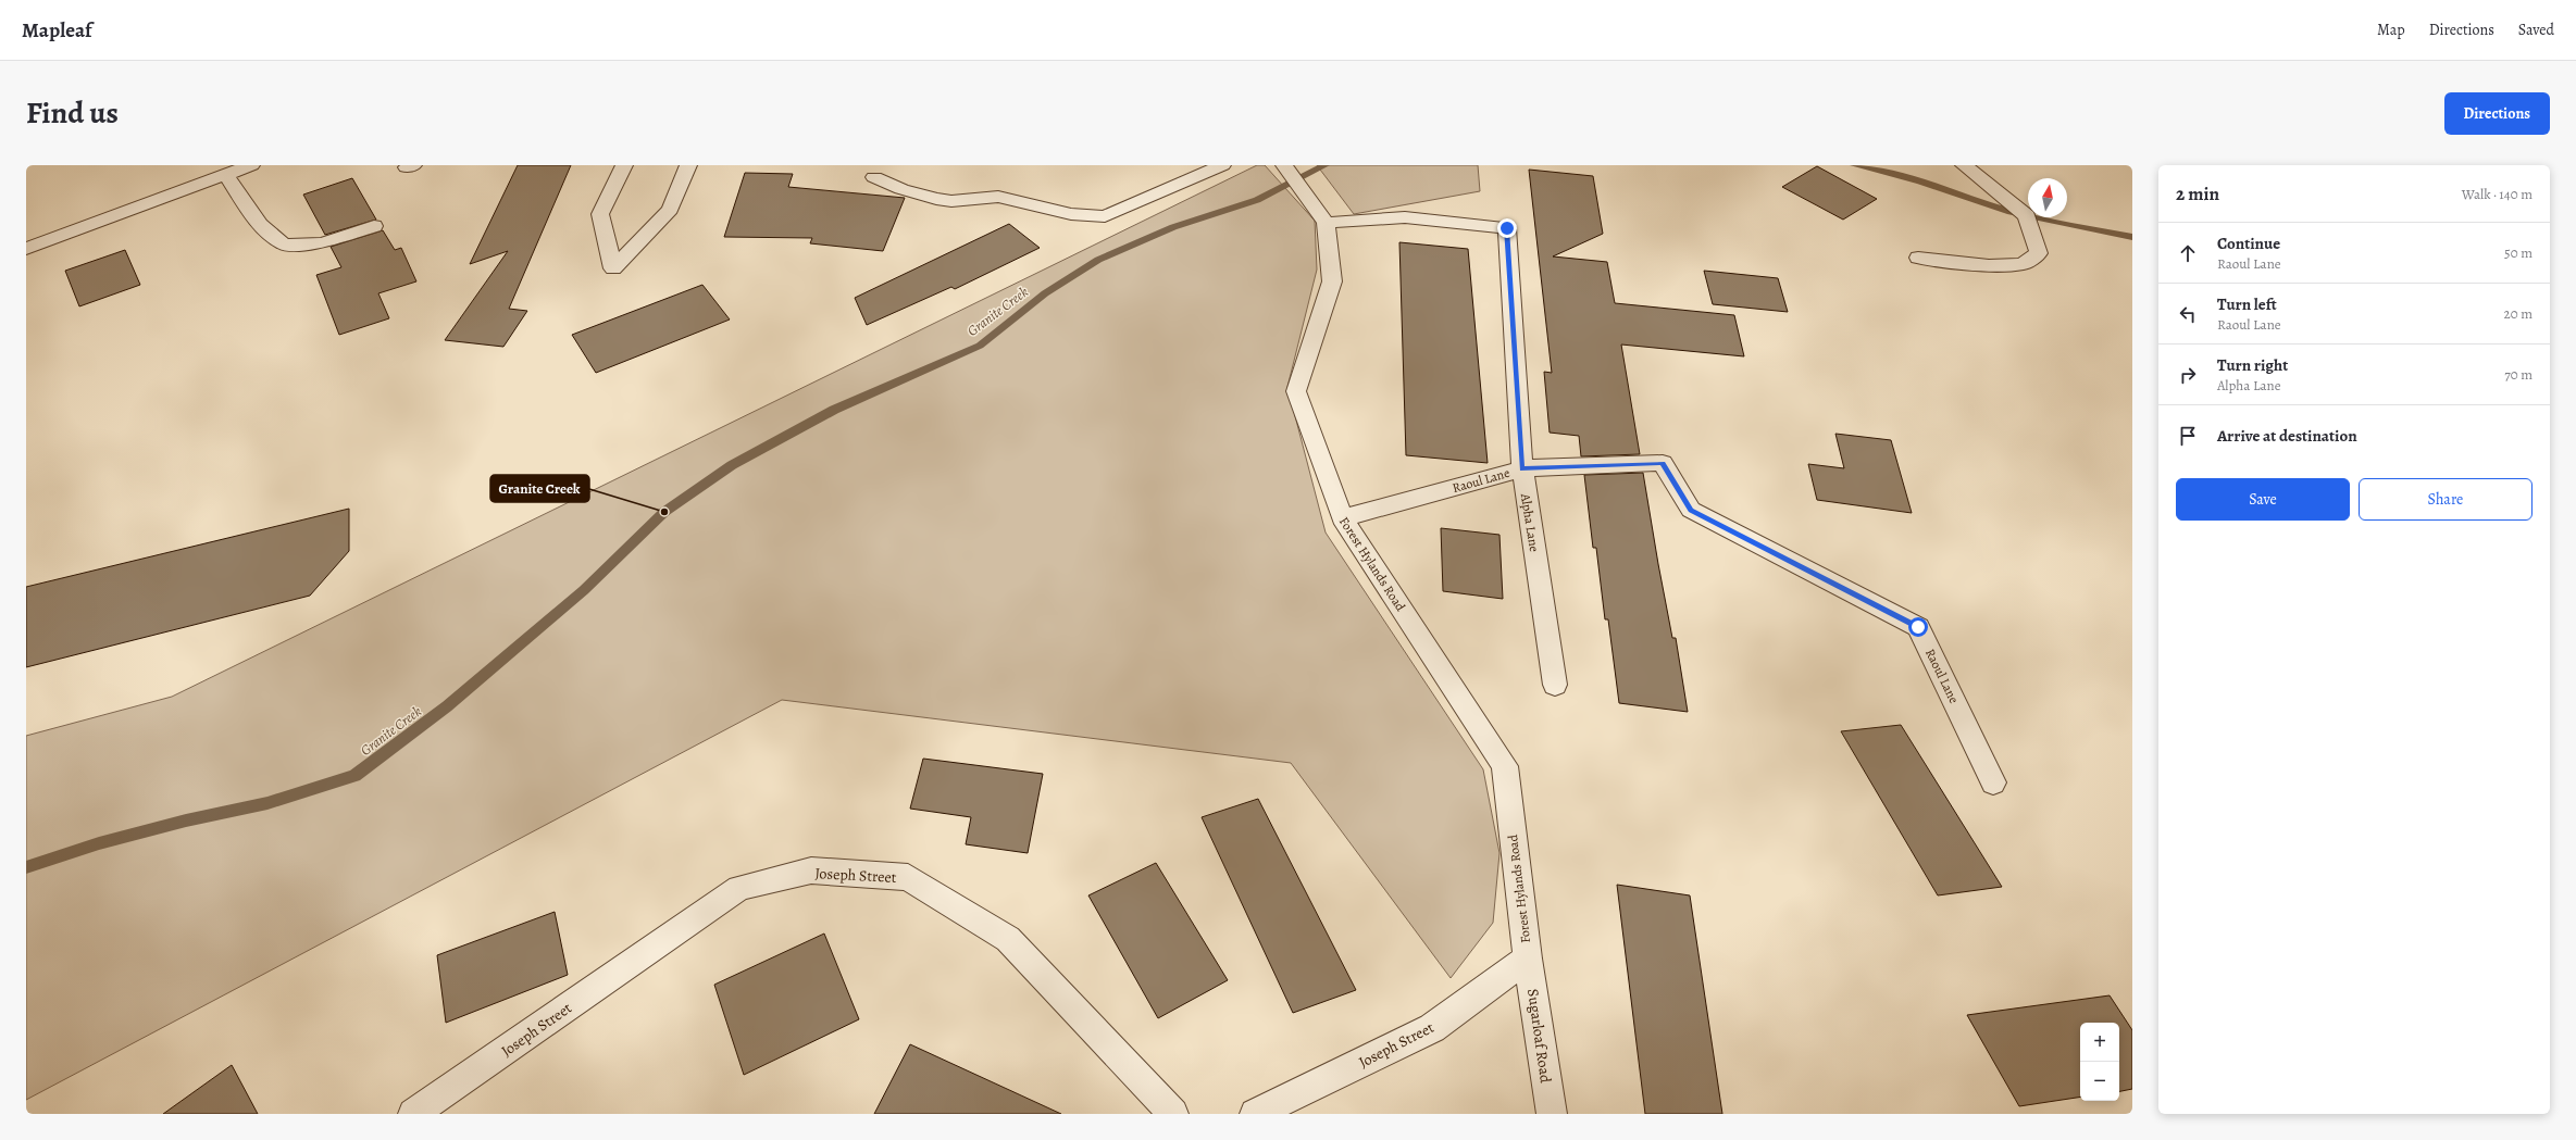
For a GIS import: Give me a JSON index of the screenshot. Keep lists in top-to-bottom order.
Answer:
{
  "streets": {
    "street": [
      "Raoul Lane",
      "Alpha Lane",
      "Forest Hylands Road",
      "Joseph Street",
      "Sugarloaf Road"
    ]
  },
  "crossings": [
    ["Raoul Lane", "Alpha Lane"],
    ["Raoul Lane", "Forest Hylands Road"],
    ["Alpha Lane", "Forest Hylands Road"],
    ["Forest Hylands Road", "Joseph Street"],
    ["Forest Hylands Road", "Sugarloaf Road"],
    ["Joseph Street", "Sugarloaf Road"]
  ],
  "water": ["Granite Creek"],
  "places": ["Granite Creek"],
  "north": "top",
  "page": {
    "header": "Mapleaf",
    "nav": ["Map", "Directions", "Saved"],
    "title": "Find us",
    "buttons": [
      "Directions",
      ["Save", "Share"]
    ],
    "heading": ["2 min", "Walk · 140 m"],
    "list": [
      ["Continue", "Raoul Lane", "50 m"],
      ["Turn left", "Raoul Lane", "20 m"],
      ["Turn right", "Alpha Lane", "70 m"],
      "Arrive at destination"
    ],
    "map_buttons": ["+", "−"]
  }
}
